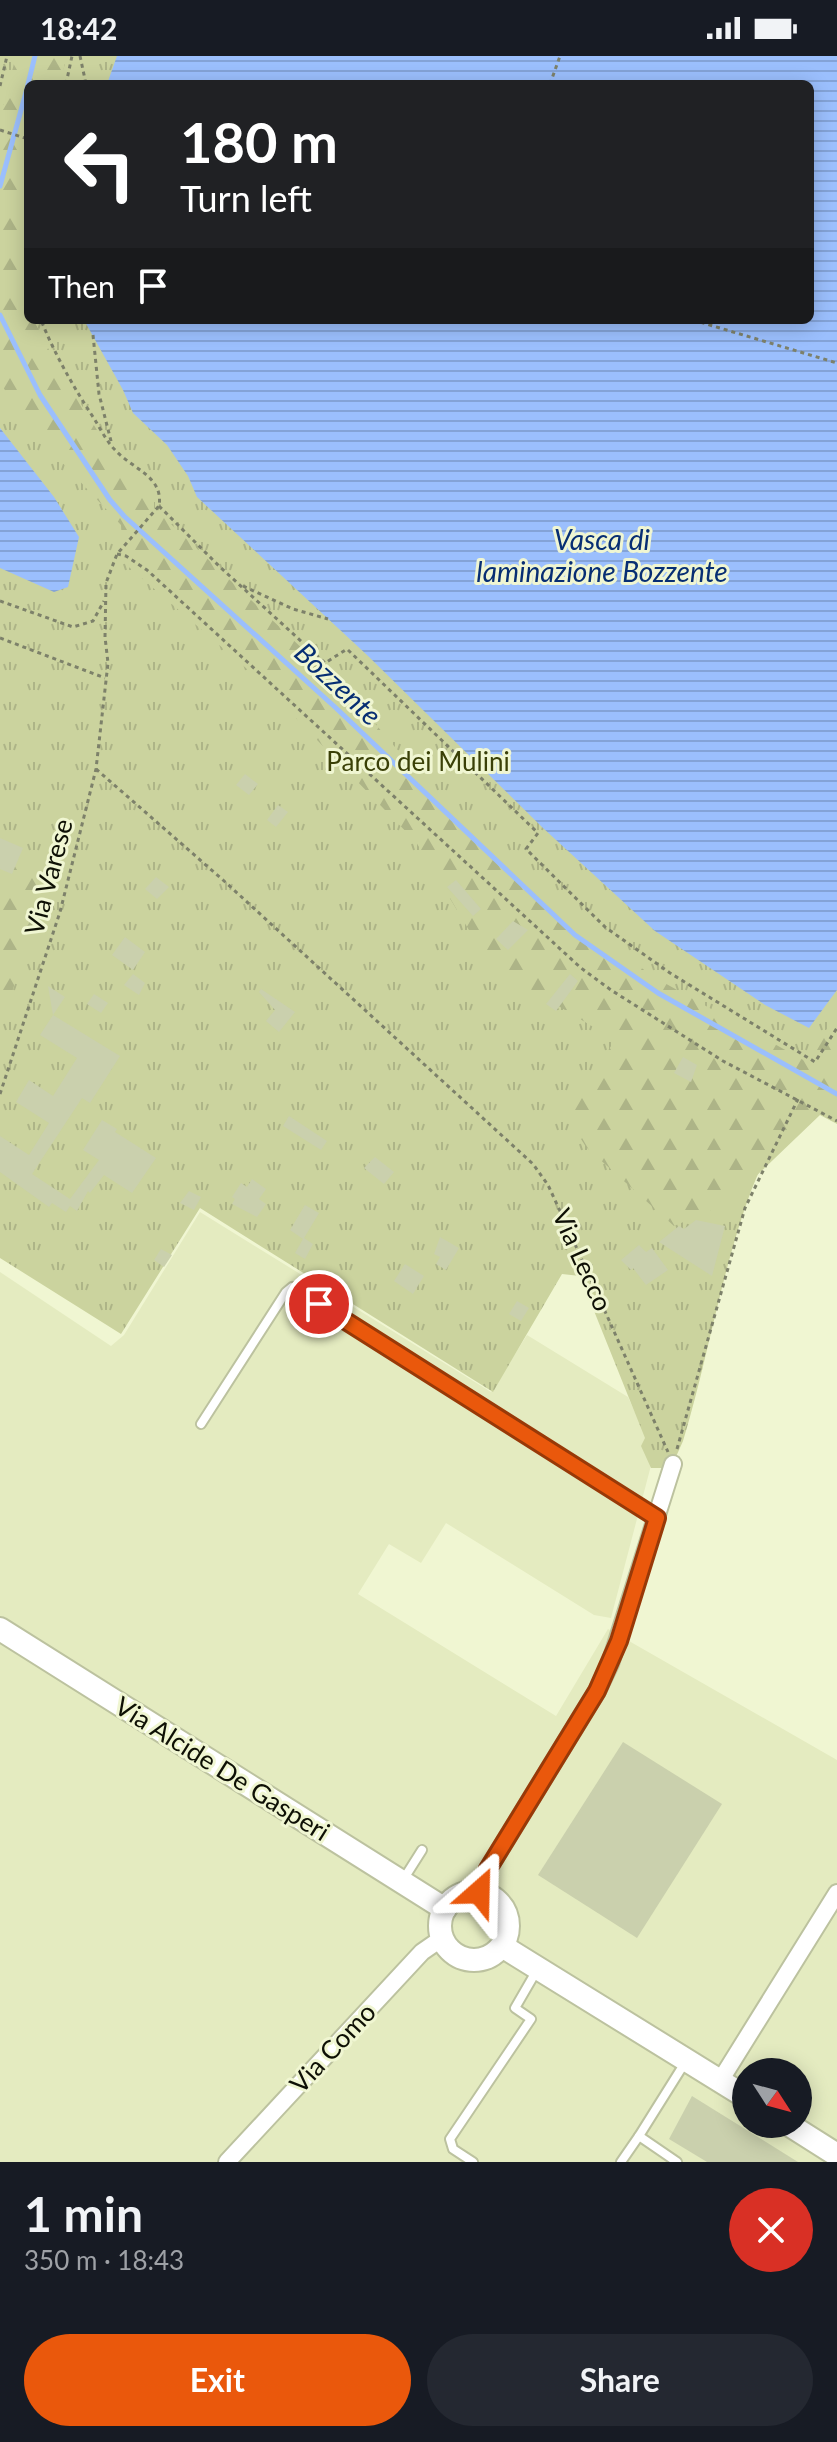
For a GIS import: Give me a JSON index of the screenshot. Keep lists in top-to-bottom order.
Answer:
{
  "streets": {
    "main road": ["Via Alcide De Gasperi"],
    "street": ["Via Como"],
    "path": ["Via Varese", "Via Lecco"]
  },
  "crossings": [
    ["Via Varese", "Via Lecco"],
    ["Via Alcide De Gasperi", "Via Como"]
  ],
  "water": ["Vasca di laminazione Bozzente", "Bozzente"],
  "parks": ["Parco dei Mulini"],
  "north": "bottom right",
  "page": {
    "status": "18:42",
    "turn": ["180 m", "Turn left"],
    "then": "Then",
    "heading": ["1 min", "350 m · 18:43"],
    "buttons": ["Exit", "Share"]
  }
}
